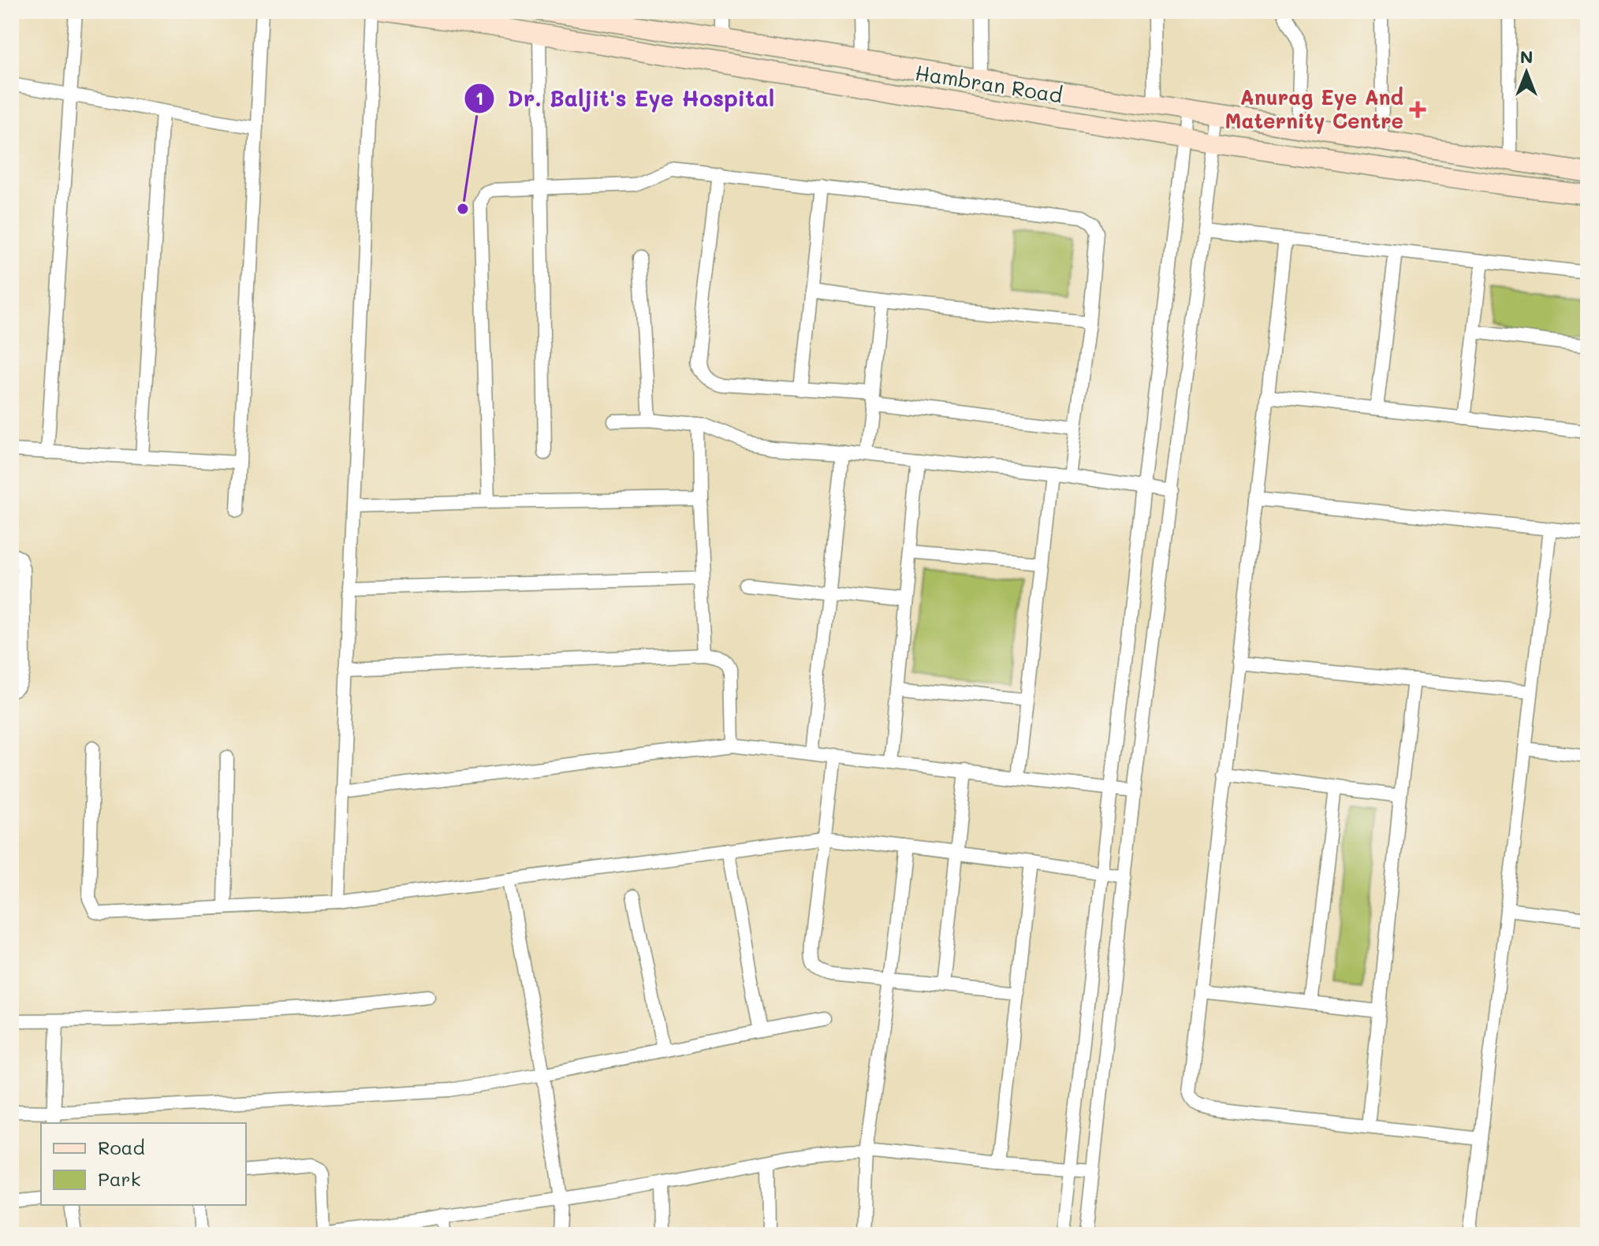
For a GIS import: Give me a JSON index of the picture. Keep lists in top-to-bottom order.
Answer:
{
  "streets": {
    "main road": ["Hambran Road"]
  },
  "places": {
    "health": ["Anurag Eye And Maternity Centre"],
    "other": ["Dr. Baljit's Eye Hospital"]
  },
  "legend": ["Road", "Park"],
  "north": "top"
}
